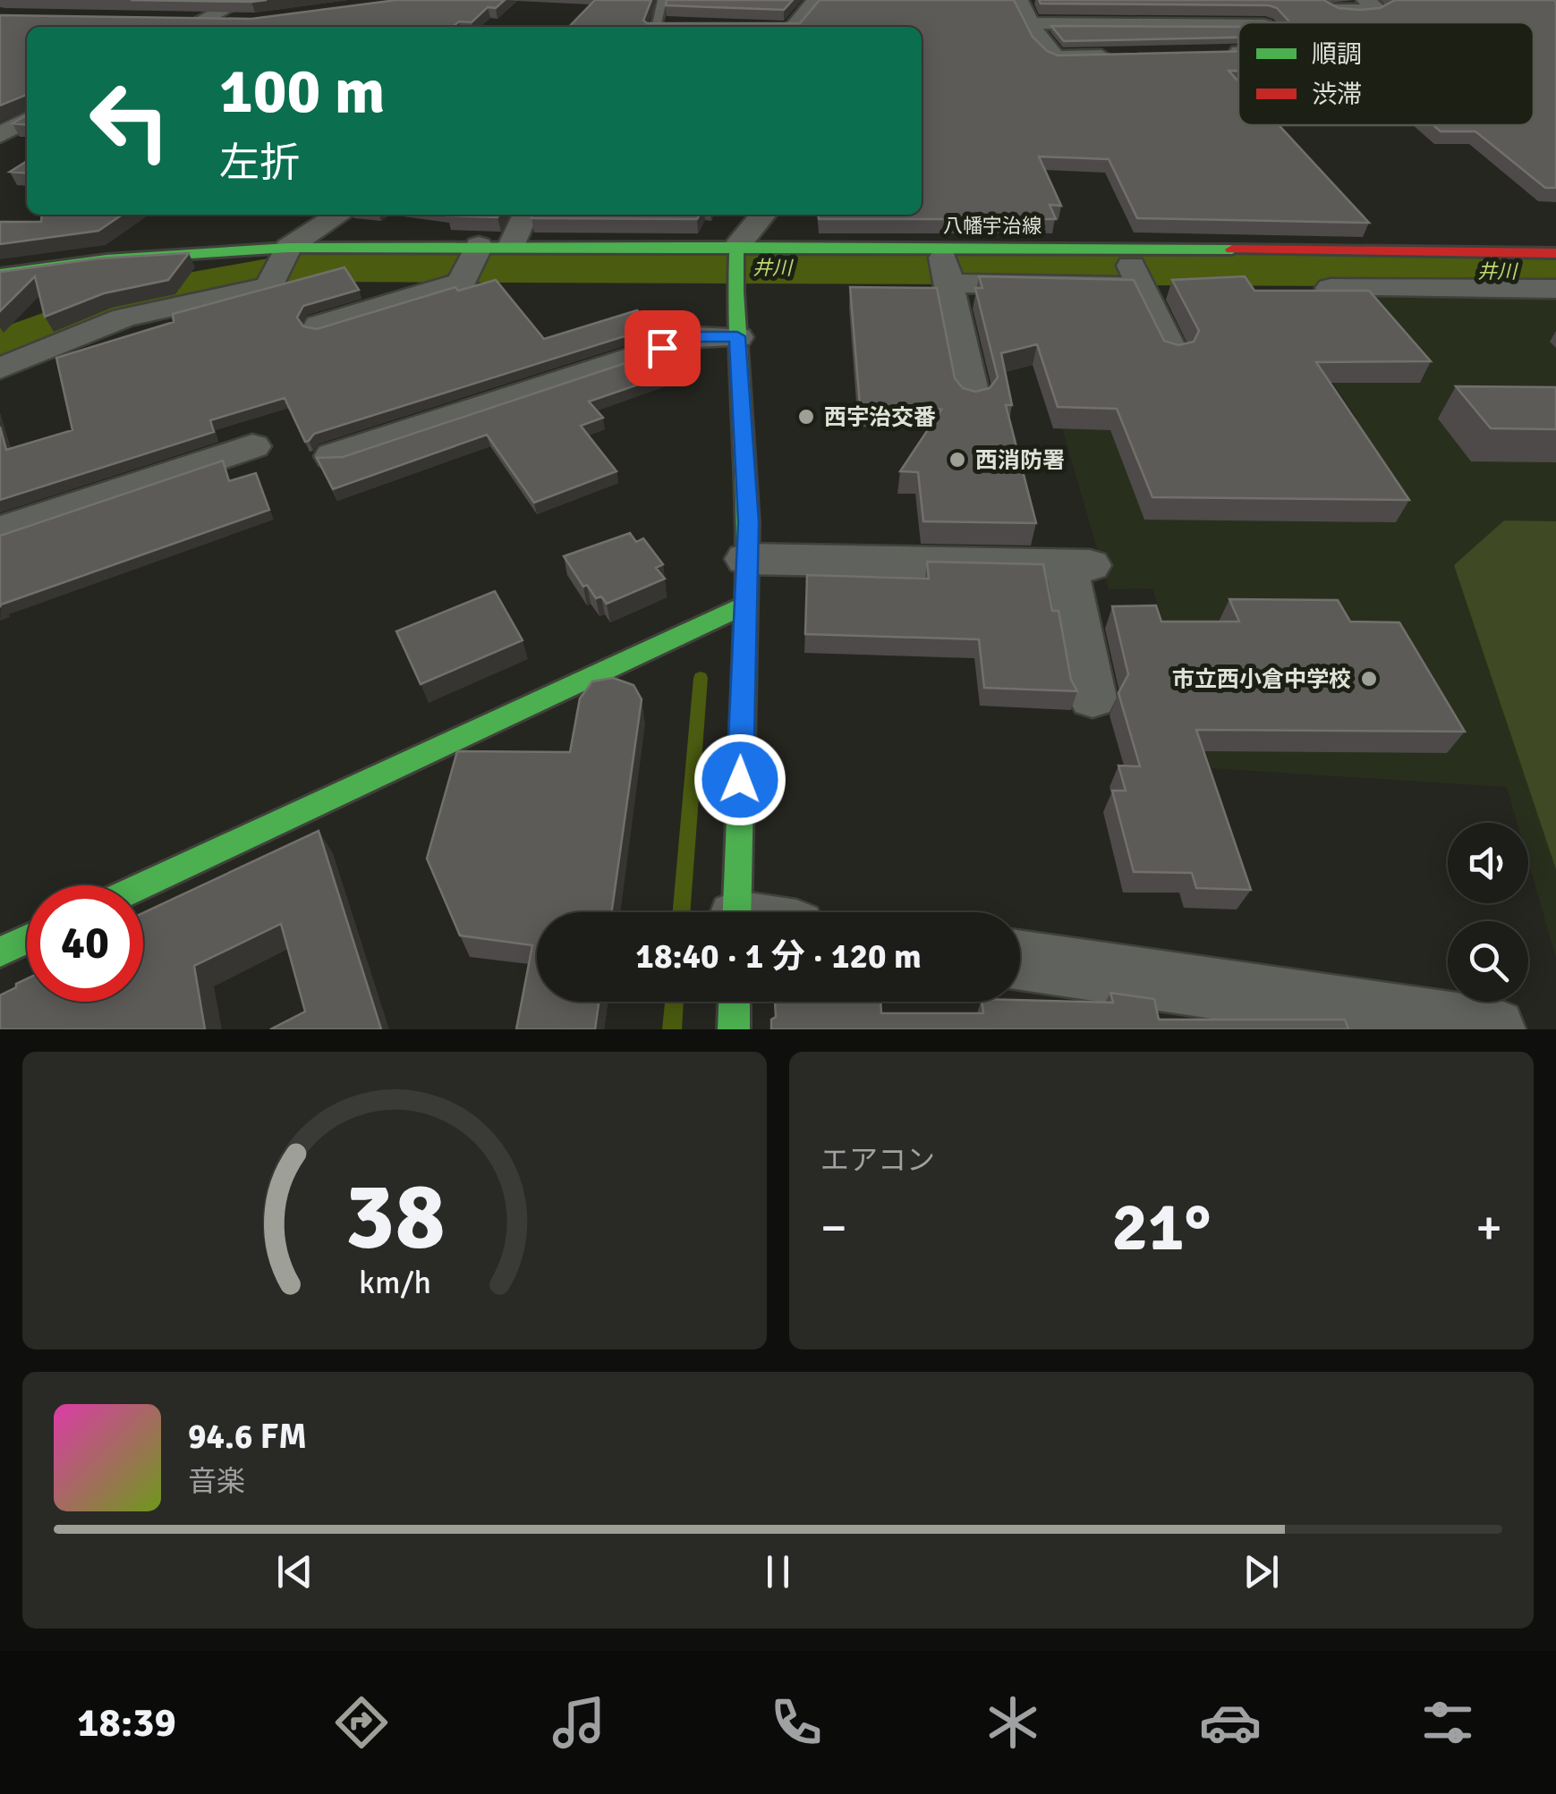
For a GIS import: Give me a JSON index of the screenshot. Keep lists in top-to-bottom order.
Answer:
{
  "streets": {
    "main road": ["八幡宇治線"]
  },
  "water": ["井川"],
  "places": ["西宇治交番", "西消防署", "市立西小倉中学校"],
  "legend": ["順調", "渋滞"],
  "page": {
    "turn": ["100 m", "左折"],
    "limit": "40",
    "trip": "18:40 · 1 分 · 120 m",
    "tile": "エアコン",
    "heat": ["−", "21°", "+"],
    "song": ["94.6 FM", "音楽"],
    "tabs": "18:39",
    "gauge": ["38", "km/h"]
  }
}
